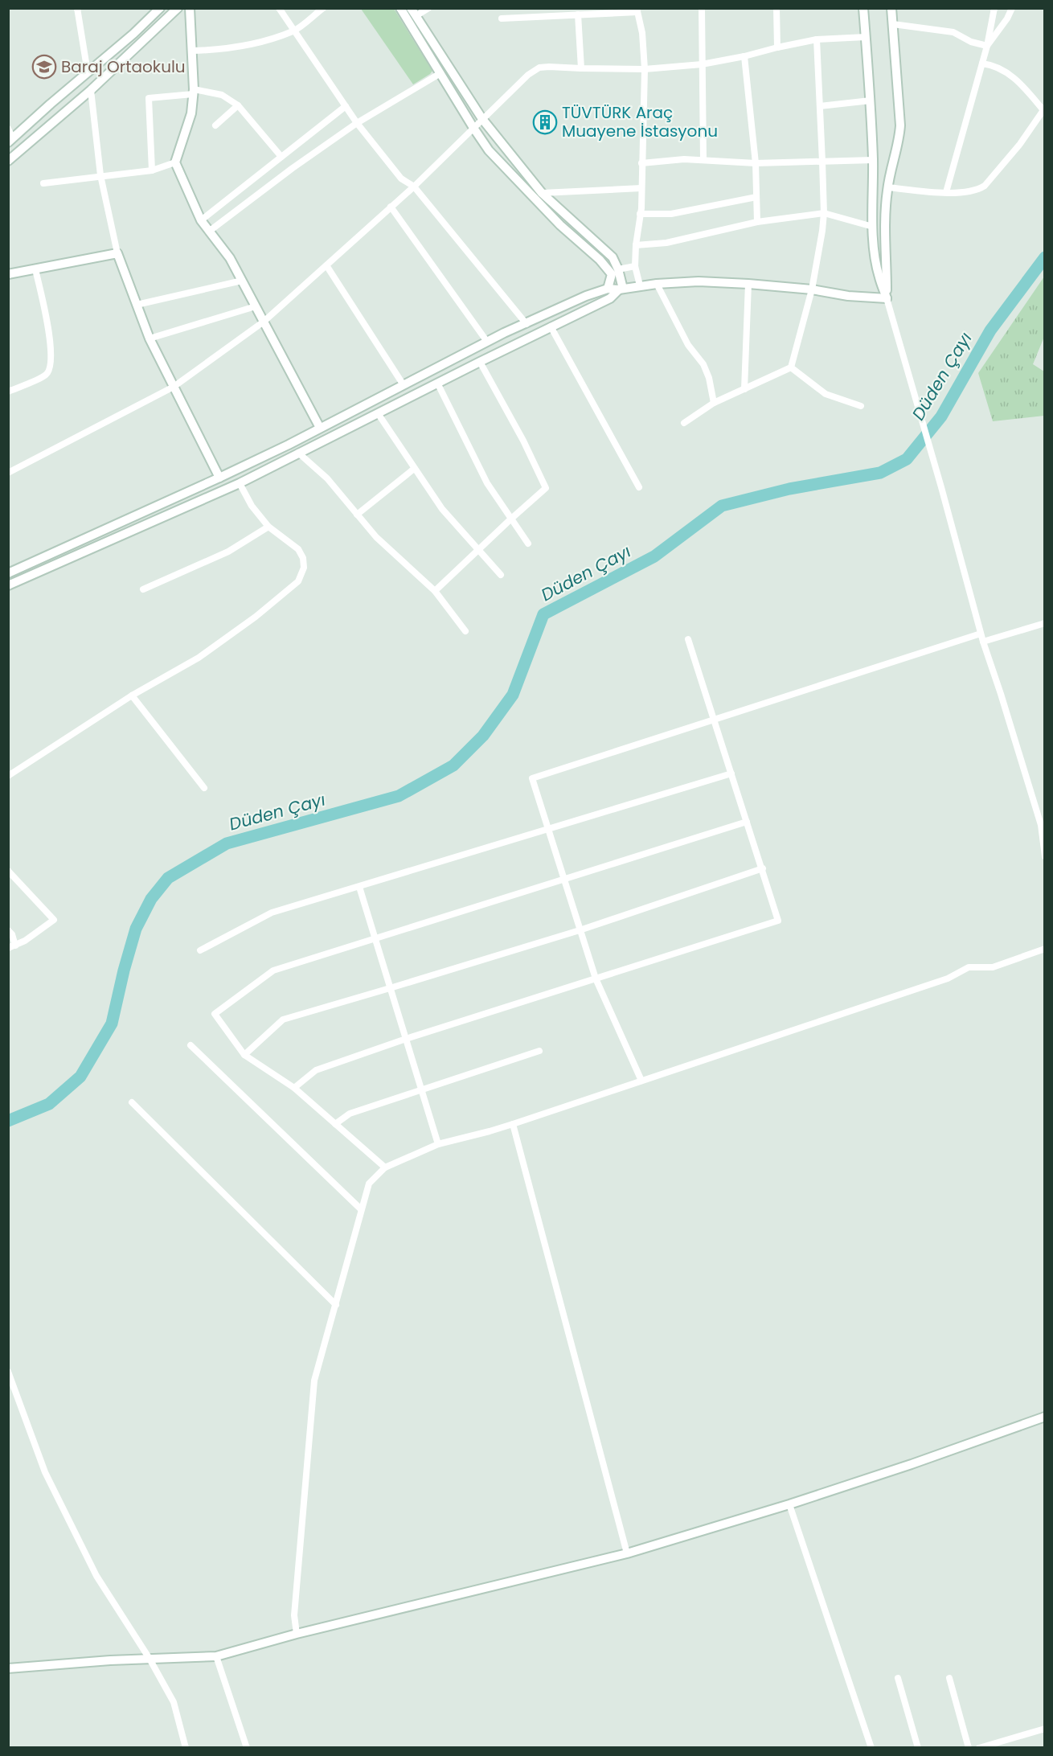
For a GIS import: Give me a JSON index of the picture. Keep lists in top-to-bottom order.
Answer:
{
  "water": ["Düden Çayı"],
  "places": {
    "school or university": ["Baraj Ortaokulu"],
    "building": ["TÜVTÜRK Araç Muayene İstasyonu"]
  }
}
